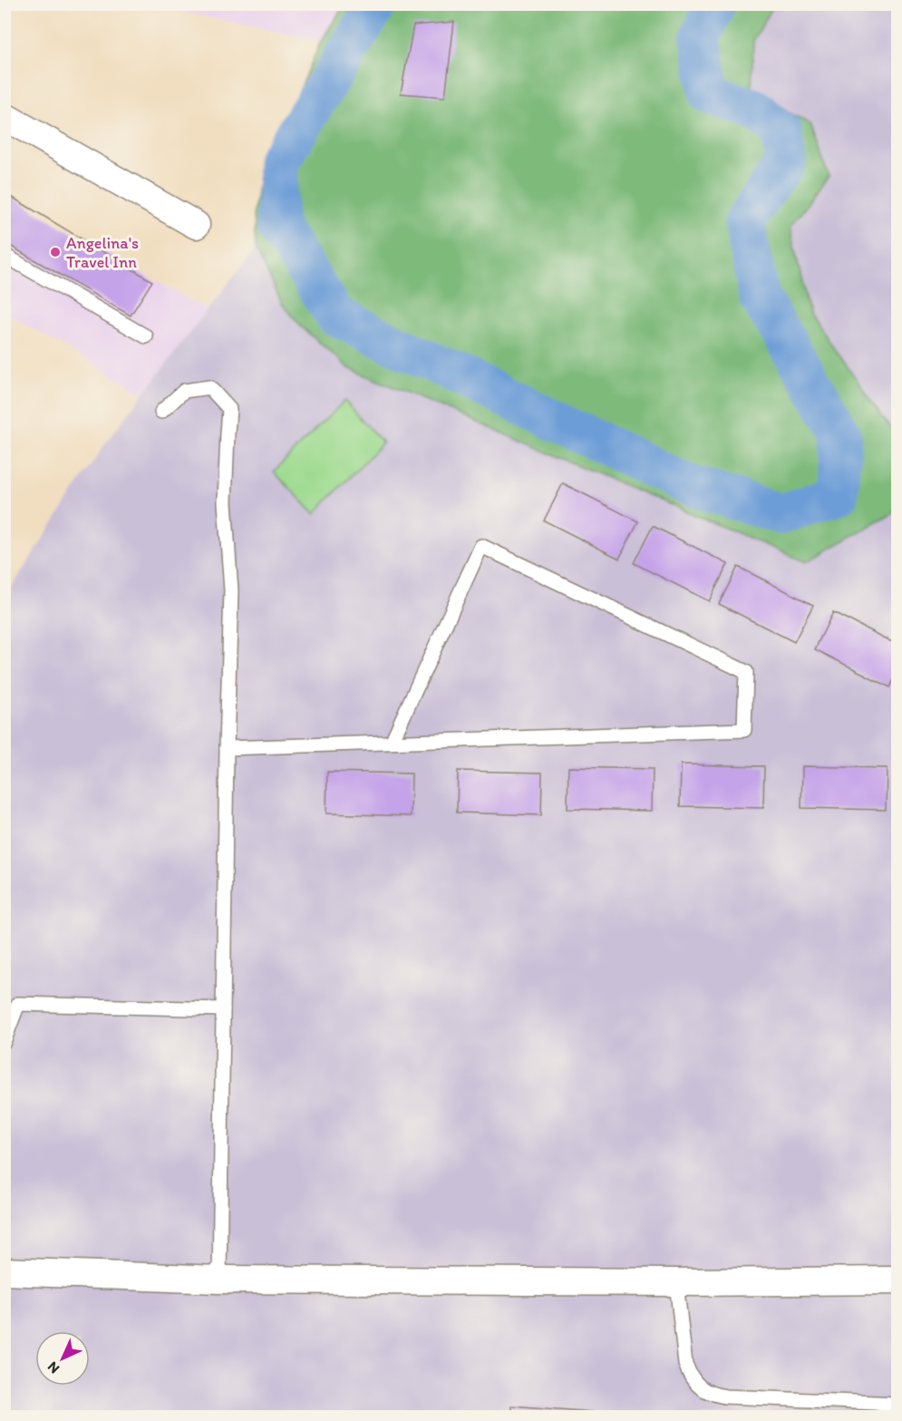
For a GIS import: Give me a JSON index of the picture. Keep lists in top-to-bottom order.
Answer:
{
  "places": ["Angelina's Travel Inn"],
  "north": "bottom left"
}
